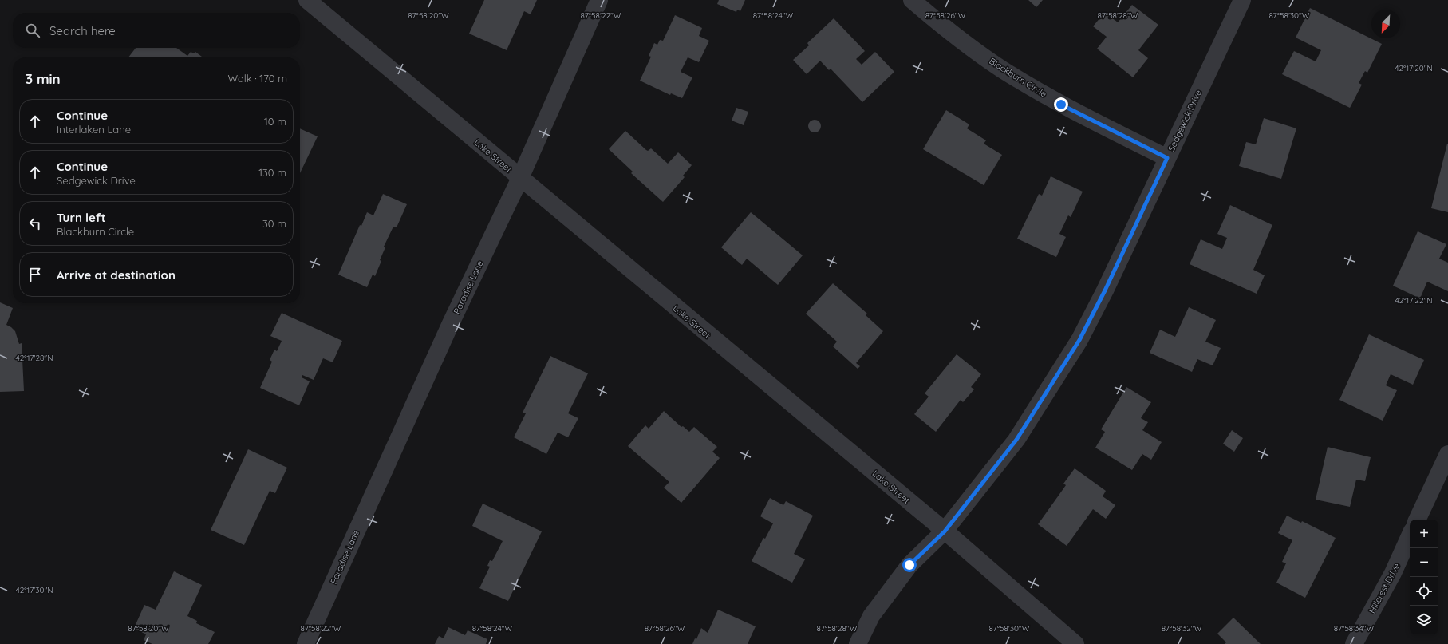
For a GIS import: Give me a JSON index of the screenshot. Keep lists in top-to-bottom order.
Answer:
{
  "streets": {
    "street": [
      "Blackburn Circle",
      "Sedgewick Drive",
      "Lake Street",
      "Paradise Lane",
      "Hillcrest Drive"
    ]
  },
  "crossings": [
    ["Blackburn Circle", "Sedgewick Drive"],
    ["Sedgewick Drive", "Lake Street"],
    ["Lake Street", "Paradise Lane"]
  ],
  "north": "bottom left",
  "page": {
    "search": "Search here",
    "heading": ["3 min", "Walk · 170 m"],
    "list": [
      ["Continue", "Interlaken Lane", "10 m"],
      ["Continue", "Sedgewick Drive", "130 m"],
      ["Turn left", "Blackburn Circle", "30 m"],
      "Arrive at destination"
    ],
    "map_buttons": ["+", "−"]
  },
  "coordinates": [
    "87°58'20\"W",
    "87°58'22\"W",
    "87°58'26\"W",
    "87°58'28\"W",
    "87°58'30\"W",
    "87°58'24\"W",
    "42°17'20\"N",
    "42°17'22\"N",
    "42°17'28\"N",
    "42°17'30\"N",
    "87°58'32\"W",
    "87°58'34\"W"
  ]
}
